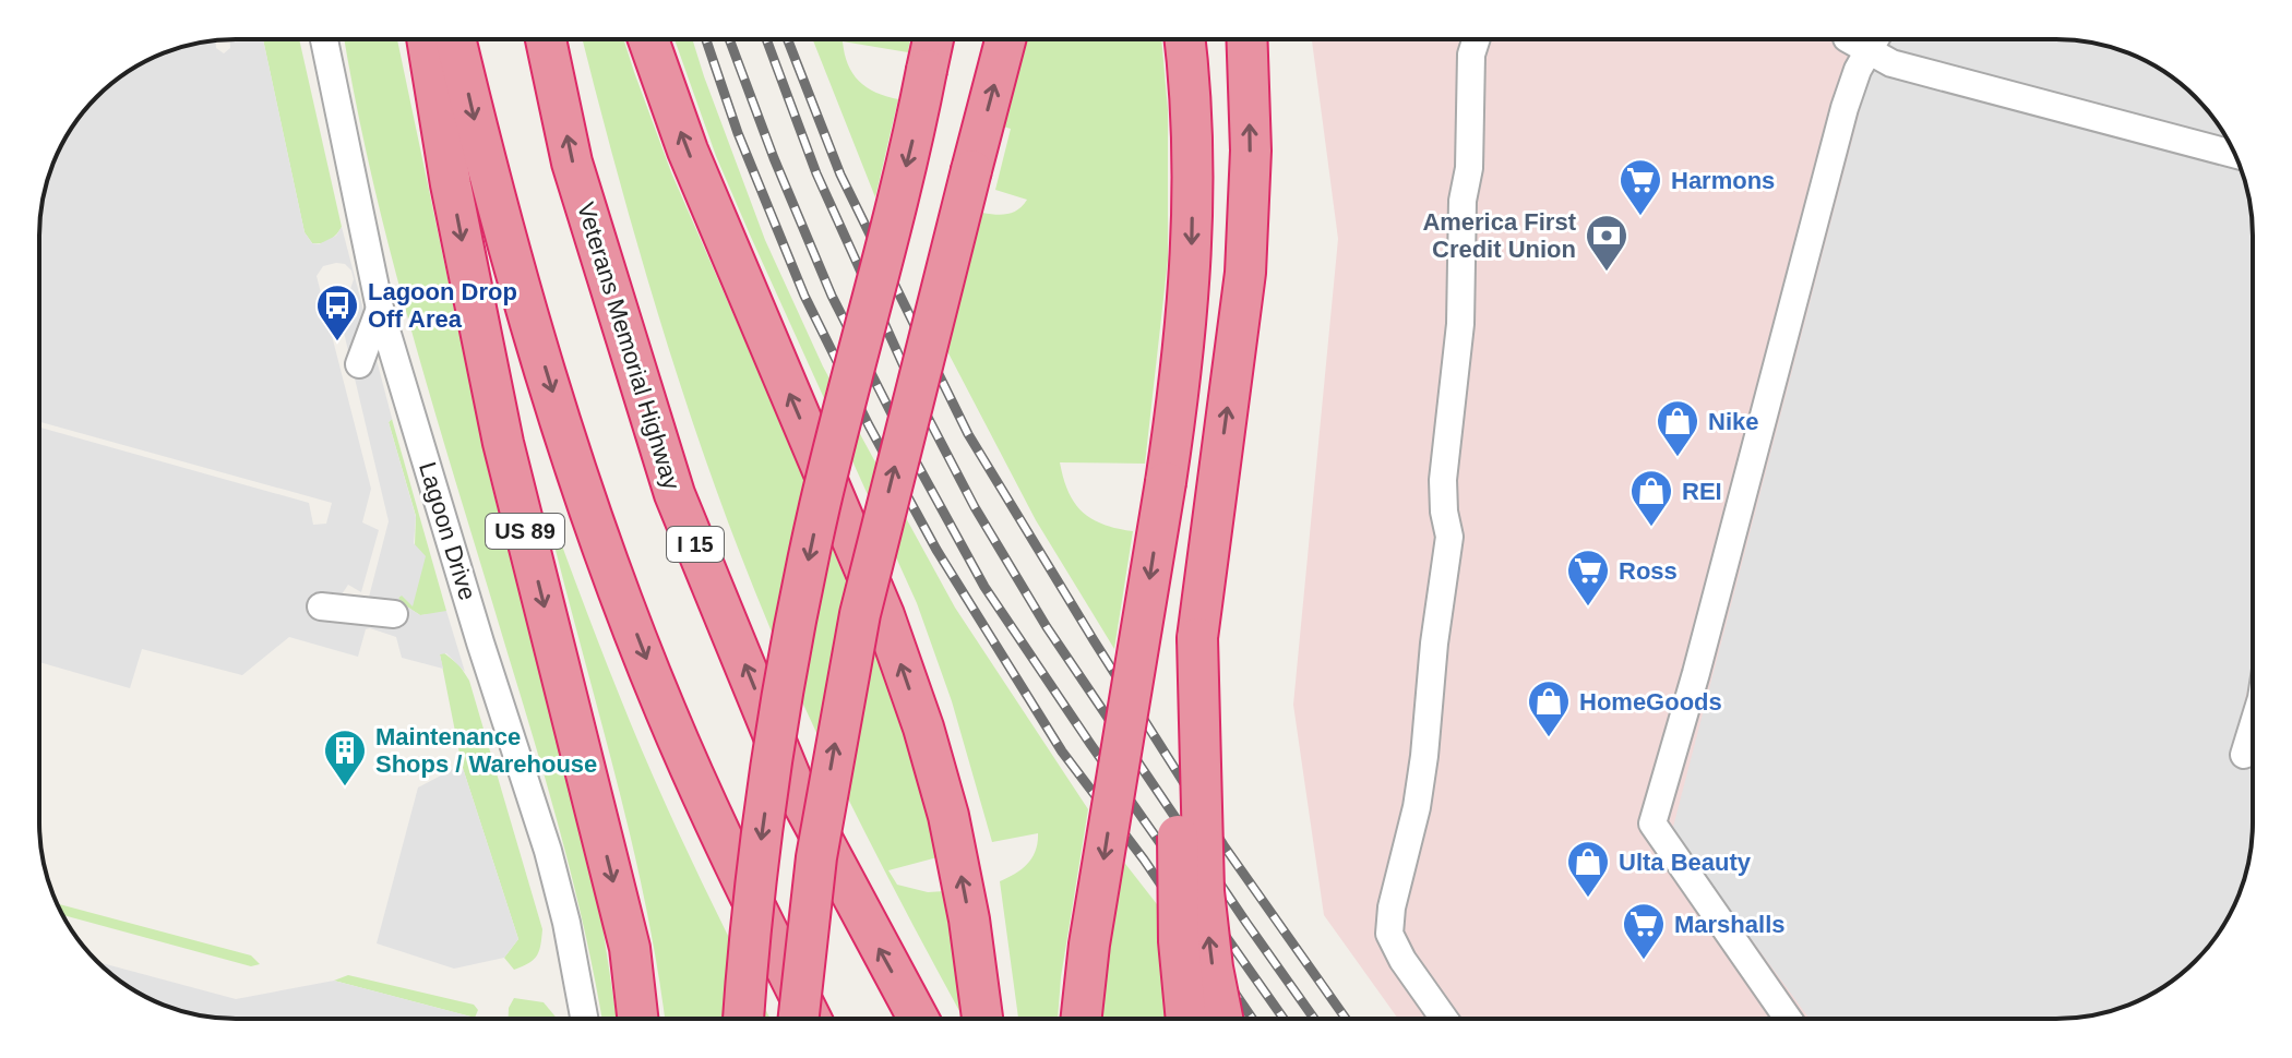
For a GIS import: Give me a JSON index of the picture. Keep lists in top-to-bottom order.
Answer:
{
  "streets": {
    "highway": ["Veterans Memorial Highway", "US 89", "I 15"],
    "street": ["Lagoon Drive"]
  },
  "places": {
    "supermarket": ["Harmons", "Ross", "Marshalls"],
    "bank": ["America First Credit Union"],
    "bus stop": ["Lagoon Drop Off Area"],
    "shop": [
      "Nike",
      "REI",
      "HomeGoods",
      "Ulta Beauty"
    ],
    "building": ["Maintenance Shops / Warehouse"]
  }
}
